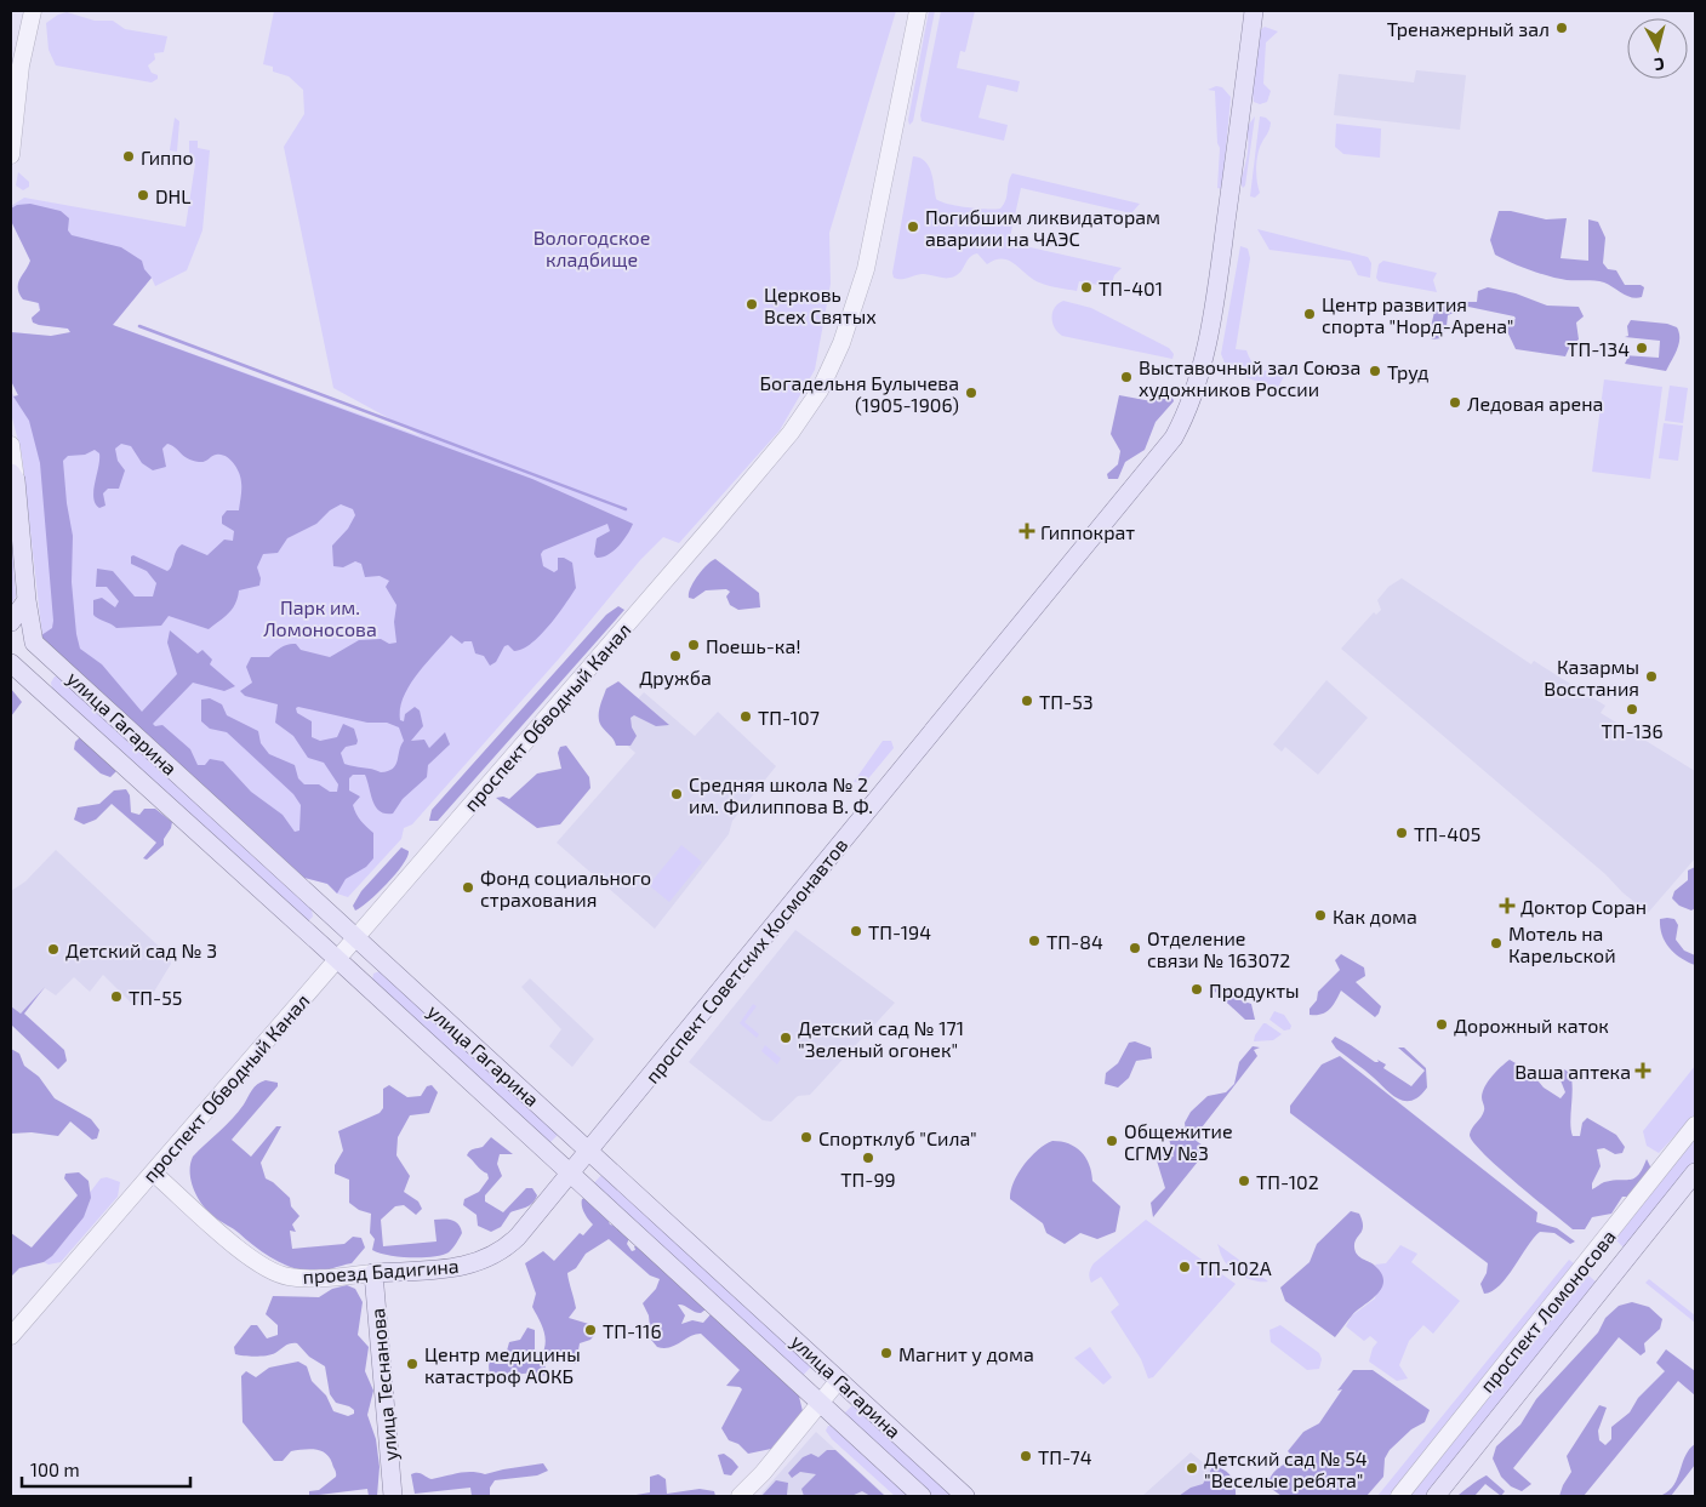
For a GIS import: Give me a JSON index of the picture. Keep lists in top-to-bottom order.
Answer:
{
  "streets": {
    "main road": [
      "проспект Обводный Канал",
      "улица Гагарина",
      "проспект Советских Космонавтов",
      "проезд Бадигина",
      "проспект Ломоносова",
      "улица Теснанова"
    ]
  },
  "crossings": [
    ["проспект Обводный Канал", "улица Гагарина"],
    ["проспект Обводный Канал", "проезд Бадигина"],
    ["улица Гагарина", "проспект Советских Космонавтов"],
    ["улица Гагарина", "проезд Бадигина"],
    ["проспект Советских Космонавтов", "проезд Бадигина"],
    ["проезд Бадигина", "улица Теснанова"]
  ],
  "parks": ["Вологодское кладбище", "Парк им. Ломоносова"],
  "places": {
    "other": [
      "Тренажерный зал",
      "Гиппо",
      "DHL",
      "Погибшим ликвидаторам авариии на ЧАЭС",
      "ТП-401",
      "Церковь Всех Святых",
      "Центр развития спорта \"Норд-Арена\"",
      "ТП-134",
      "Труд",
      "Выставочный зал Союза художников России",
      "Богадельня Булычева (1905-1906)",
      "Ледовая арена",
      "Поешь-ка!",
      "Дружба",
      "Казармы Восстания",
      "ТП-53",
      "ТП-136",
      "ТП-107",
      "Средняя школа № 2 им. Филиппова В. Ф.",
      "ТП-405",
      "Фонд социального страхования",
      "Как дома",
      "ТП-194",
      "ТП-84",
      "Мотель на Карельской",
      "Отделение связи № 163072",
      "Детский сад № 3",
      "Продукты",
      "ТП-55",
      "Дорожный каток",
      "Детский сад № 171 \"Зеленый огонек\"",
      "Спортклуб \"Сила\"",
      "Общежитие СГМУ №3",
      "ТП-99",
      "ТП-102",
      "ТП-102А",
      "ТП-116",
      "Магнит у дома",
      "Центр медицины катастроф АОКБ",
      "ТП-74",
      "Детский сад № 54 \"Веселые ребята\""
    ],
    "health": ["Гиппократ", "Доктор Соран", "Ваша аптека"]
  },
  "scale_bar": "100 m",
  "north": "bottom"
}
